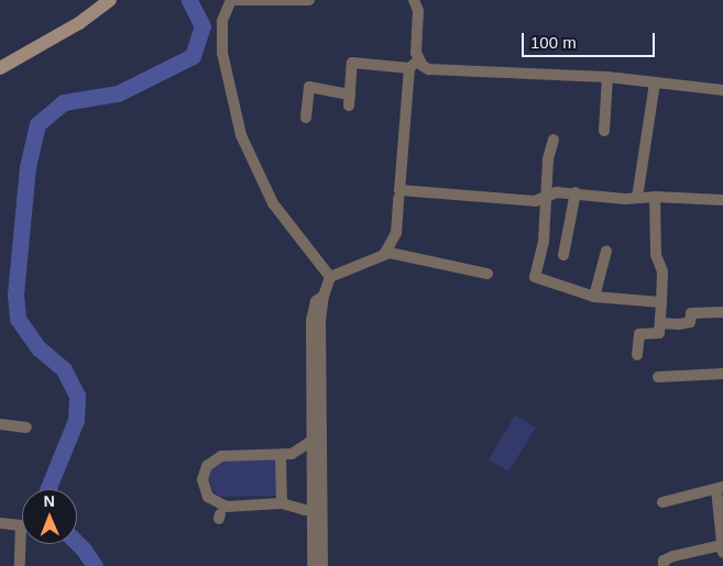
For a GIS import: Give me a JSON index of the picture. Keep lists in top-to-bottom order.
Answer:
{
  "scale_bar": "100 m",
  "north": "top"
}
